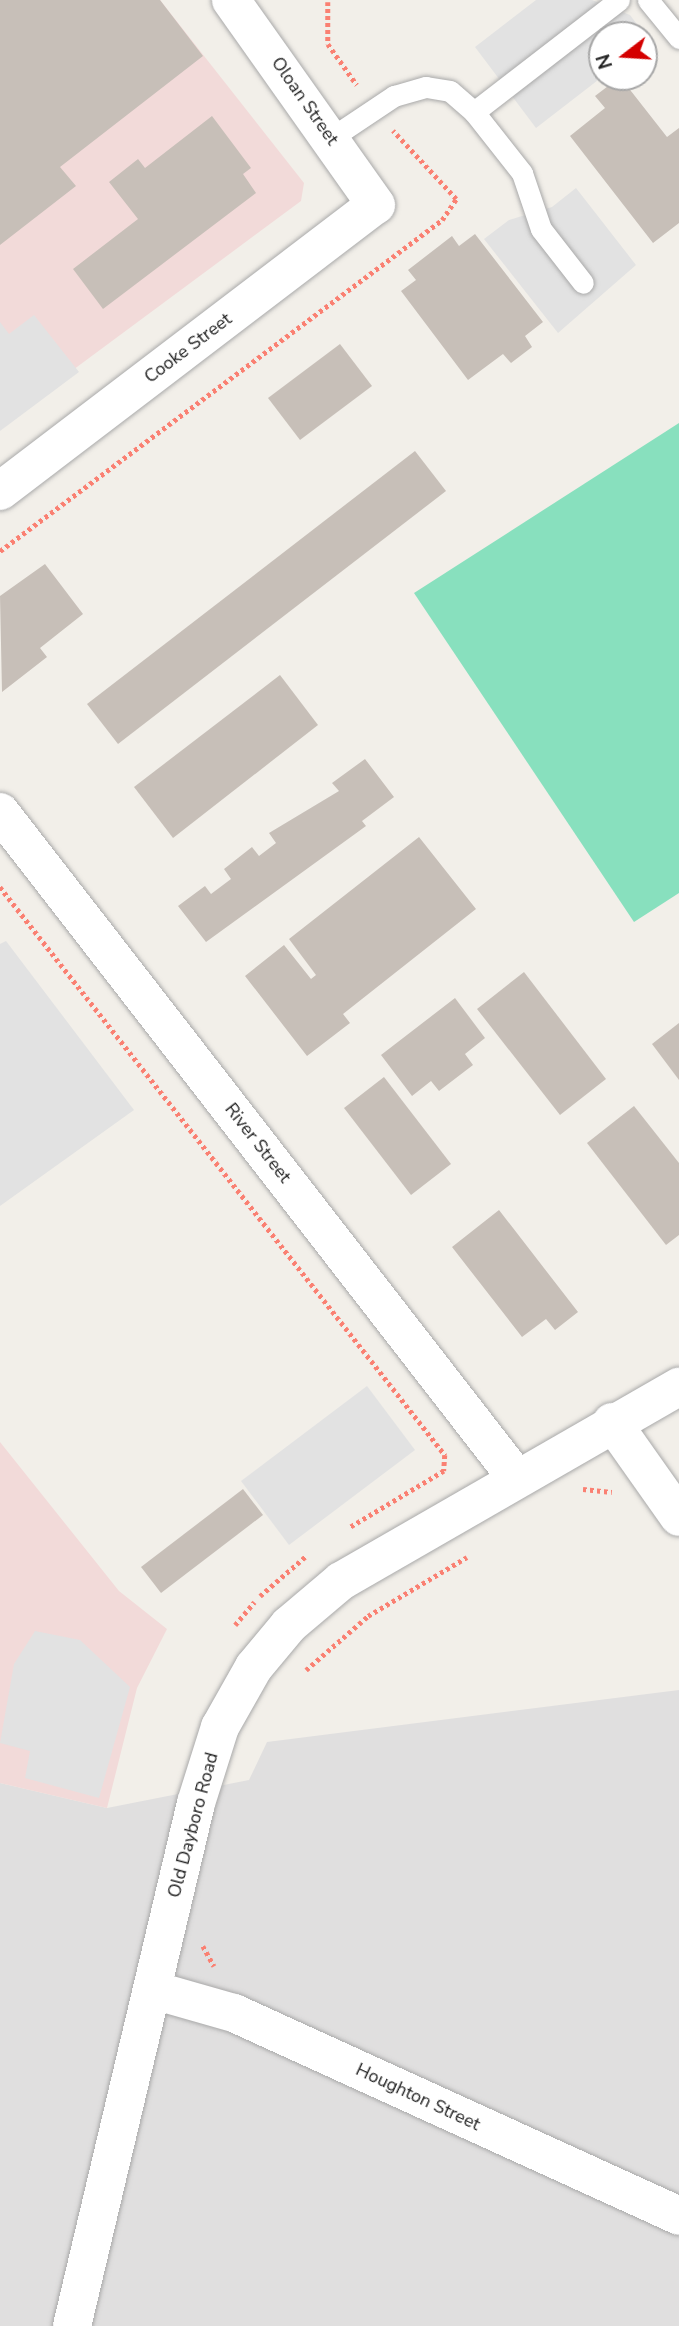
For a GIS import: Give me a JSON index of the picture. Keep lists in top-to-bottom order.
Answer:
{
  "streets": {
    "street": [
      "Oloan Street",
      "Cooke Street",
      "River Street",
      "Old Dayboro Road",
      "Houghton Street"
    ]
  },
  "crossings": [
    ["Oloan Street", "Cooke Street"],
    ["River Street", "Old Dayboro Road"],
    ["Old Dayboro Road", "Houghton Street"]
  ],
  "north": "left"
}
